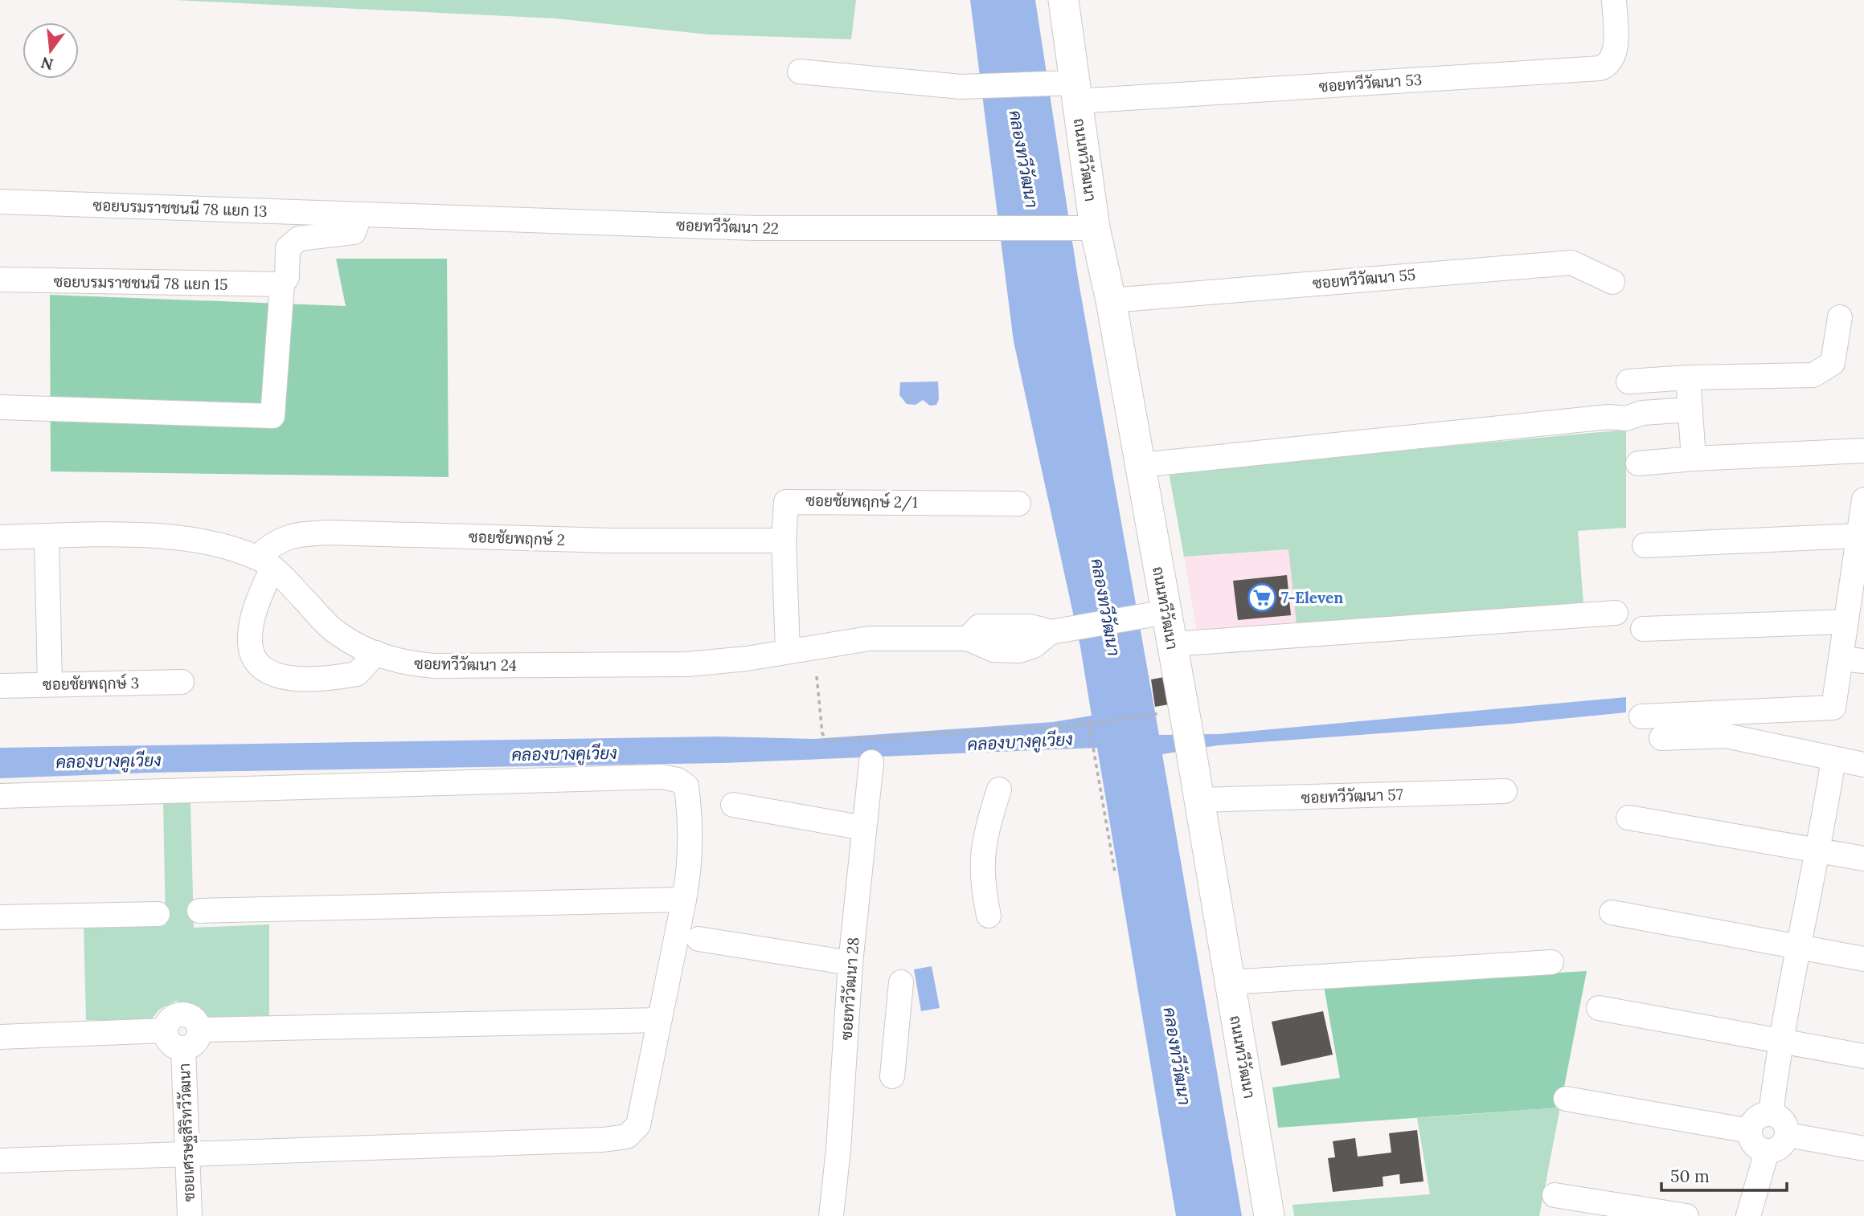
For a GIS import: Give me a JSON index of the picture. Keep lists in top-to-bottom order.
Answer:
{
  "streets": {
    "main road": ["ถนนทวีวัฒนา"],
    "street": [
      "ซอยทวีวัฒนา 53",
      "ซอยบรมราชชนนี 78 แยก 13",
      "ซอยทวีวัฒนา 22",
      "ซอยทวีวัฒนา 55",
      "ซอยบรมราชชนนี 78 แยก 15",
      "ซอยชัยพฤกษ์ 2/1",
      "ซอยชัยพฤกษ์ 2",
      "ซอยทวีวัฒนา 24",
      "ซอยชัยพฤกษ์ 3",
      "ซอยทวีวัฒนา 57",
      "ซอยทวีวัฒนา 28",
      "ซอยเศรษฐสิริทวีวัฒนา"
    ]
  },
  "crossings": [
    ["ซอยทวีวัฒนา 53", "ถนนทวีวัฒนา"],
    ["ถนนทวีวัฒนา", "ซอยทวีวัฒนา 22"],
    ["ถนนทวีวัฒนา", "ซอยทวีวัฒนา 55"],
    ["ถนนทวีวัฒนา", "ซอยทวีวัฒนา 24"],
    ["ถนนทวีวัฒนา", "ซอยทวีวัฒนา 57"],
    ["ซอยบรมราชชนนี 78 แยก 13", "ซอยทวีวัฒนา 22"],
    ["ซอยชัยพฤกษ์ 2/1", "ซอยชัยพฤกษ์ 2"],
    ["ซอยชัยพฤกษ์ 2/1", "ซอยทวีวัฒนา 24"],
    ["ซอยชัยพฤกษ์ 2", "ซอยทวีวัฒนา 24"]
  ],
  "water": ["คลองทวีวัฒนา", "คลองบางคูเวียง"],
  "places": {
    "supermarket": ["7-Eleven"]
  },
  "scale_bar": "50 m",
  "north": "bottom"
}
